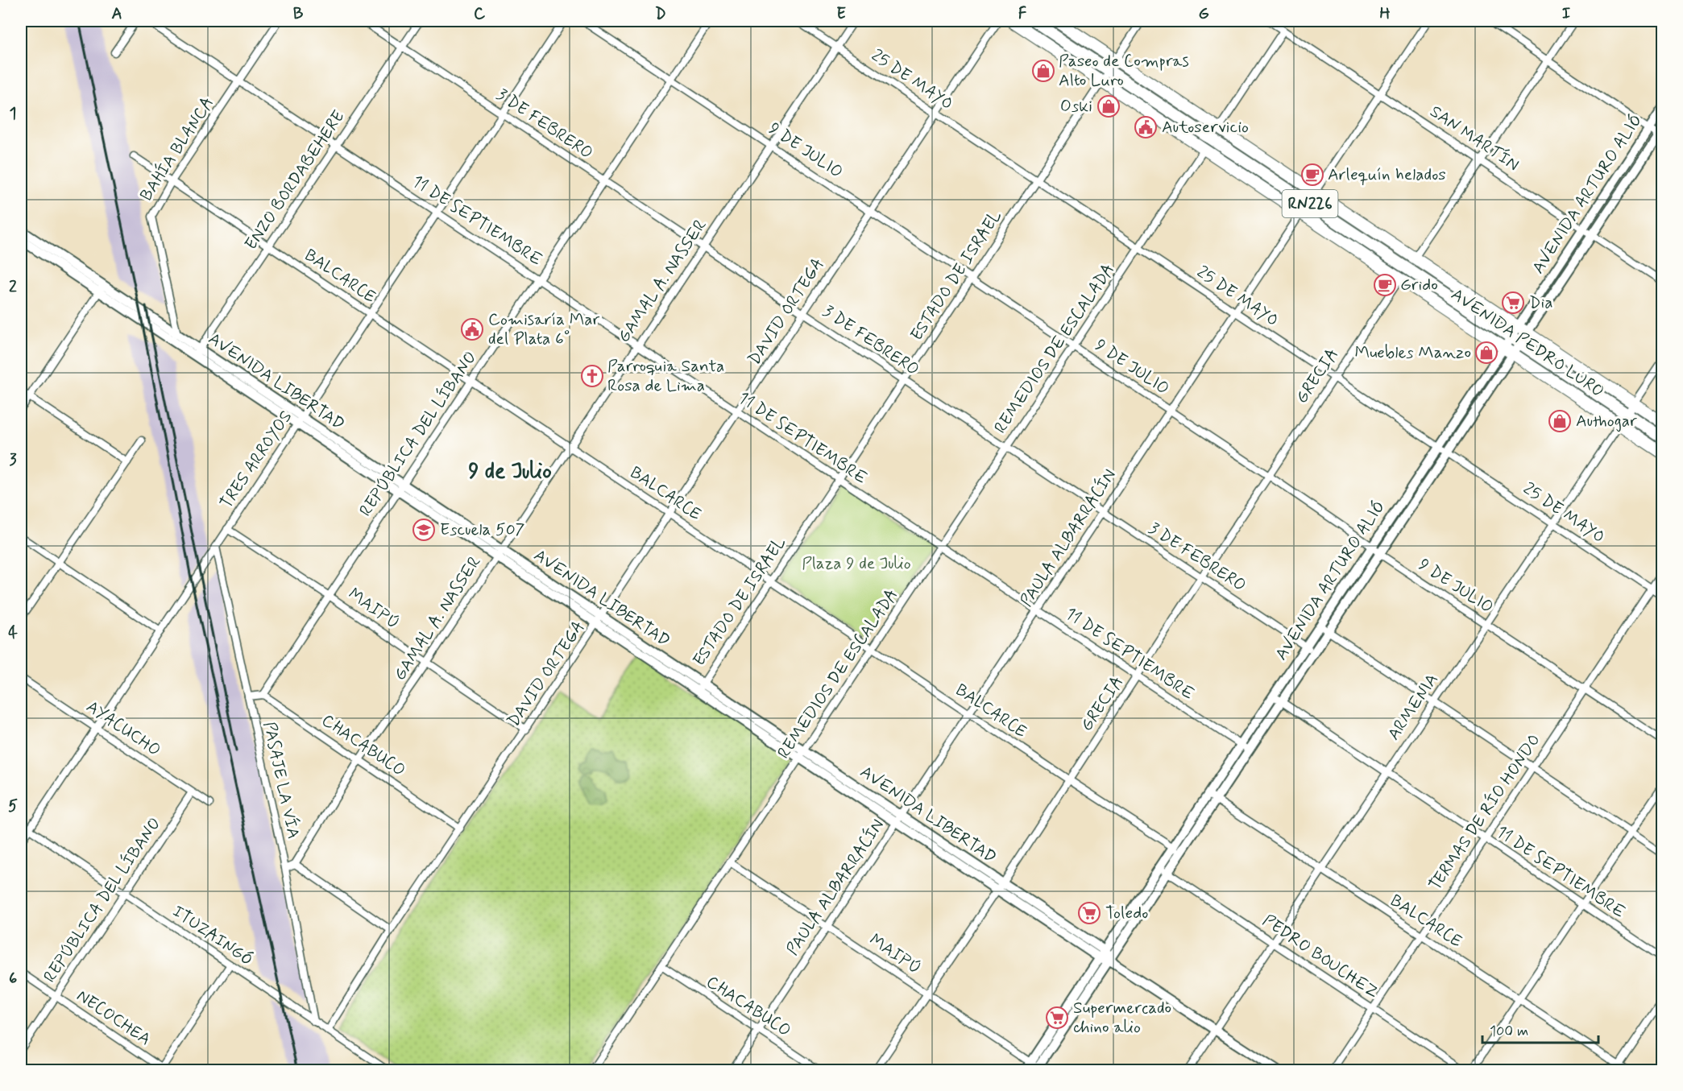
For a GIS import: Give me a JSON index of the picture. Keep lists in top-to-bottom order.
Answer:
{
  "streets": {
    "highway": ["RN226", "AVENIDA PEDRO LURO"],
    "main road": ["AVENIDA ARTURO ALIÓ", "AVENIDA LIBERTAD"],
    "street": [
      "25 DE MAYO",
      "3 DE FEBRERO",
      "SAN MARTÍN",
      "BAHÍA BLANCA",
      "9 DE JULIO",
      "ENZO BORDABEHERE",
      "11 DE SEPTIEMBRE",
      "ESTADO DE ISRAEL",
      "BALCARCE",
      "GAMAL A. NASSER",
      "DAVID ORTEGA",
      "REMEDIOS DE ESCALADA",
      "GRECIA",
      "REPÚBLICA DEL LÍBANO",
      "TRES ARROYOS",
      "PAULA ALBARRACÍN",
      "MAIPÚ",
      "ARMENIA",
      "AYACUCHO",
      "CHACABUCO",
      "PASAJE LA VÍA",
      "TERMAS DE RÍO HONDO",
      "ITUZAINGÓ",
      "PEDRO BOUCHEZ",
      "NECOCHEA"
    ]
  },
  "crossings": [
    ["25 DE MAYO", "AVENIDA ARTURO ALIÓ"],
    ["25 DE MAYO", "ESTADO DE ISRAEL"],
    ["25 DE MAYO", "GAMAL A. NASSER"],
    ["25 DE MAYO", "DAVID ORTEGA"],
    ["25 DE MAYO", "REMEDIOS DE ESCALADA"],
    ["25 DE MAYO", "GRECIA"],
    ["25 DE MAYO", "PAULA ALBARRACÍN"],
    ["25 DE MAYO", "ARMENIA"],
    ["25 DE MAYO", "TERMAS DE RÍO HONDO"],
    ["3 DE FEBRERO", "ENZO BORDABEHERE"],
    ["3 DE FEBRERO", "AVENIDA ARTURO ALIÓ"],
    ["3 DE FEBRERO", "ESTADO DE ISRAEL"],
    ["3 DE FEBRERO", "GAMAL A. NASSER"],
    ["3 DE FEBRERO", "DAVID ORTEGA"],
    ["3 DE FEBRERO", "REMEDIOS DE ESCALADA"],
    ["3 DE FEBRERO", "GRECIA"],
    ["3 DE FEBRERO", "REPÚBLICA DEL LÍBANO"],
    ["3 DE FEBRERO", "TRES ARROYOS"],
    ["3 DE FEBRERO", "PAULA ALBARRACÍN"],
    ["SAN MARTÍN", "AVENIDA ARTURO ALIÓ"],
    ["SAN MARTÍN", "PAULA ALBARRACÍN"],
    ["BAHÍA BLANCA", "11 DE SEPTIEMBRE"],
    ["BAHÍA BLANCA", "BALCARCE"],
    ["BAHÍA BLANCA", "AVENIDA LIBERTAD"],
    ["9 DE JULIO", "AVENIDA ARTURO ALIÓ"],
    ["9 DE JULIO", "ESTADO DE ISRAEL"],
    ["9 DE JULIO", "GAMAL A. NASSER"],
    ["9 DE JULIO", "DAVID ORTEGA"],
    ["9 DE JULIO", "REMEDIOS DE ESCALADA"],
    ["9 DE JULIO", "GRECIA"],
    ["9 DE JULIO", "REPÚBLICA DEL LÍBANO"],
    ["9 DE JULIO", "PAULA ALBARRACÍN"],
    ["9 DE JULIO", "ARMENIA"],
    ["9 DE JULIO", "TERMAS DE RÍO HONDO"],
    ["ENZO BORDABEHERE", "11 DE SEPTIEMBRE"],
    ["ENZO BORDABEHERE", "BALCARCE"],
    ["ENZO BORDABEHERE", "AVENIDA LIBERTAD"],
    ["AVENIDA ARTURO ALIÓ", "11 DE SEPTIEMBRE"],
    ["AVENIDA ARTURO ALIÓ", "BALCARCE"],
    ["AVENIDA ARTURO ALIÓ", "AVENIDA PEDRO LURO"],
    ["AVENIDA ARTURO ALIÓ", "AVENIDA LIBERTAD"],
    ["AVENIDA ARTURO ALIÓ", "MAIPÚ"],
    ["AVENIDA ARTURO ALIÓ", "PEDRO BOUCHEZ"],
    ["11 DE SEPTIEMBRE", "ESTADO DE ISRAEL"],
    ["11 DE SEPTIEMBRE", "GAMAL A. NASSER"],
    ["11 DE SEPTIEMBRE", "DAVID ORTEGA"],
    ["11 DE SEPTIEMBRE", "REMEDIOS DE ESCALADA"],
    ["11 DE SEPTIEMBRE", "GRECIA"],
    ["11 DE SEPTIEMBRE", "REPÚBLICA DEL LÍBANO"],
    ["11 DE SEPTIEMBRE", "TRES ARROYOS"],
    ["11 DE SEPTIEMBRE", "PAULA ALBARRACÍN"],
    ["11 DE SEPTIEMBRE", "ARMENIA"],
    ["11 DE SEPTIEMBRE", "TERMAS DE RÍO HONDO"],
    ["ESTADO DE ISRAEL", "BALCARCE"],
    ["ESTADO DE ISRAEL", "AVENIDA PEDRO LURO"],
    ["ESTADO DE ISRAEL", "AVENIDA LIBERTAD"],
    ["BALCARCE", "GAMAL A. NASSER"],
    ["BALCARCE", "DAVID ORTEGA"],
    ["BALCARCE", "REMEDIOS DE ESCALADA"],
    ["BALCARCE", "GRECIA"],
    ["BALCARCE", "REPÚBLICA DEL LÍBANO"],
    ["BALCARCE", "TRES ARROYOS"],
    ["BALCARCE", "PAULA ALBARRACÍN"],
    ["BALCARCE", "ARMENIA"],
    ["BALCARCE", "TERMAS DE RÍO HONDO"],
    ["GAMAL A. NASSER", "AVENIDA LIBERTAD"],
    ["GAMAL A. NASSER", "MAIPÚ"],
    ["GAMAL A. NASSER", "CHACABUCO"],
    ["DAVID ORTEGA", "AVENIDA LIBERTAD"],
    ["DAVID ORTEGA", "MAIPÚ"],
    ["DAVID ORTEGA", "CHACABUCO"],
    ["DAVID ORTEGA", "ITUZAINGÓ"],
    ["AVENIDA PEDRO LURO", "REMEDIOS DE ESCALADA"],
    ["AVENIDA PEDRO LURO", "GRECIA"],
    ["AVENIDA PEDRO LURO", "PAULA ALBARRACÍN"],
    ["AVENIDA PEDRO LURO", "ARMENIA"],
    ["REMEDIOS DE ESCALADA", "AVENIDA LIBERTAD"],
    ["REMEDIOS DE ESCALADA", "MAIPÚ"],
    ["REMEDIOS DE ESCALADA", "CHACABUCO"],
    ["GRECIA", "AVENIDA LIBERTAD"],
    ["GRECIA", "MAIPÚ"],
    ["AVENIDA LIBERTAD", "REPÚBLICA DEL LÍBANO"],
    ["AVENIDA LIBERTAD", "TRES ARROYOS"],
    ["AVENIDA LIBERTAD", "PAULA ALBARRACÍN"],
    ["AVENIDA LIBERTAD", "ARMENIA"],
    ["REPÚBLICA DEL LÍBANO", "MAIPÚ"],
    ["REPÚBLICA DEL LÍBANO", "AYACUCHO"],
    ["REPÚBLICA DEL LÍBANO", "CHACABUCO"],
    ["REPÚBLICA DEL LÍBANO", "ITUZAINGÓ"],
    ["REPÚBLICA DEL LÍBANO", "NECOCHEA"],
    ["TRES ARROYOS", "MAIPÚ"],
    ["TRES ARROYOS", "AYACUCHO"],
    ["TRES ARROYOS", "PASAJE LA VÍA"],
    ["TRES ARROYOS", "ITUZAINGÓ"],
    ["PAULA ALBARRACÍN", "MAIPÚ"],
    ["PAULA ALBARRACÍN", "CHACABUCO"],
    ["ARMENIA", "PEDRO BOUCHEZ"],
    ["PASAJE LA VÍA", "ITUZAINGÓ"],
    ["TERMAS DE RÍO HONDO", "PEDRO BOUCHEZ"]
  ],
  "districts": ["9 de Julio"],
  "parks": ["Plaza 9 de Julio"],
  "places": {
    "shop": [
      "Paseo de Compras Alto Luro",
      "Oski",
      "Muebles Manzo",
      "Authogar"
    ],
    "public building": ["Autoservicio", "Comisaría Mar del Plata 6°"],
    "cafe": ["Arlequín helados", "Grido"],
    "supermarket": ["Dia", "Toledo", "Supermercado chino alio"],
    "church": ["Parroquia Santa Rosa de Lima"],
    "school or university": ["Escuela 507"]
  },
  "scale_bar": "100 m",
  "grid": {
    "columns": [
      "A",
      "B",
      "C",
      "D",
      "E",
      "F",
      "G",
      "H",
      "I"
    ],
    "rows": [
      "1",
      "2",
      "3",
      "4",
      "5",
      "6"
    ]
  }
}
